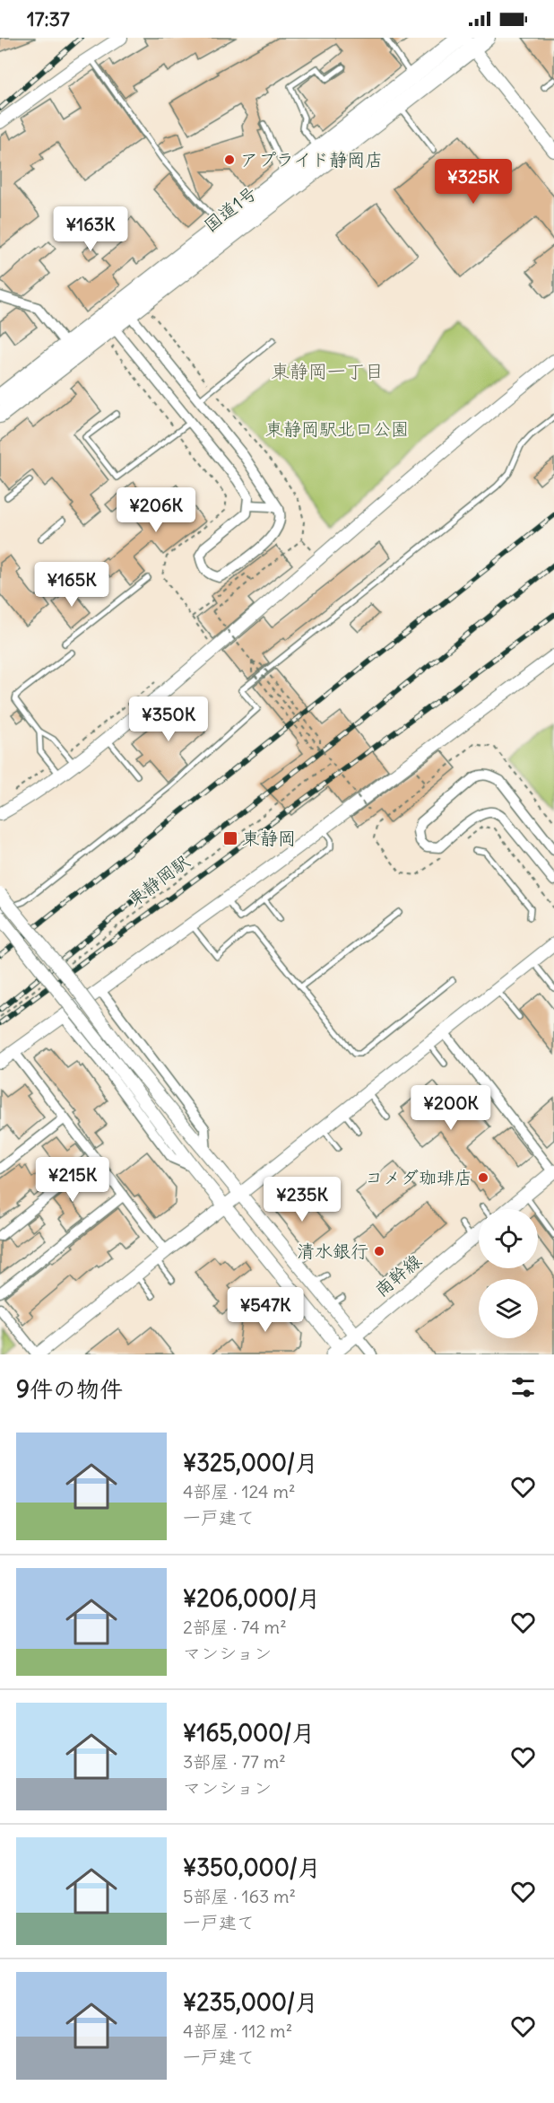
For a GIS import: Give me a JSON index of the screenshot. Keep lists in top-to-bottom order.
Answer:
{
  "streets": {
    "highway": ["国道1号"],
    "main road": ["南幹線"],
    "path": ["東静岡駅"]
  },
  "districts": ["東静岡一丁目"],
  "parks": ["東静岡駅北口公園"],
  "places": {
    "other": ["アプライド静岡店", "コメダ珈琲店", "清水銀行"],
    "transit": ["東静岡"]
  },
  "page": {
    "status": "17:37",
    "price": [
      "¥325K",
      "¥163K",
      "¥206K",
      "¥165K",
      "¥350K",
      "¥200K",
      "¥215K",
      "¥235K",
      "¥547K"
    ],
    "heading": "9件の物件",
    "list": [
      {
        "name": "¥325,000/月",
        "note": "4部屋 · 124 m² · 一戸建て"
      },
      {
        "name": "¥206,000/月",
        "note": "2部屋 · 74 m² · マンション"
      },
      {
        "name": "¥165,000/月",
        "note": "3部屋 · 77 m² · マンション"
      },
      {
        "name": "¥350,000/月",
        "note": "5部屋 · 163 m² · 一戸建て"
      },
      {
        "name": "¥235,000/月",
        "note": "4部屋 · 112 m² · 一戸建て"
      }
    ]
  }
}
